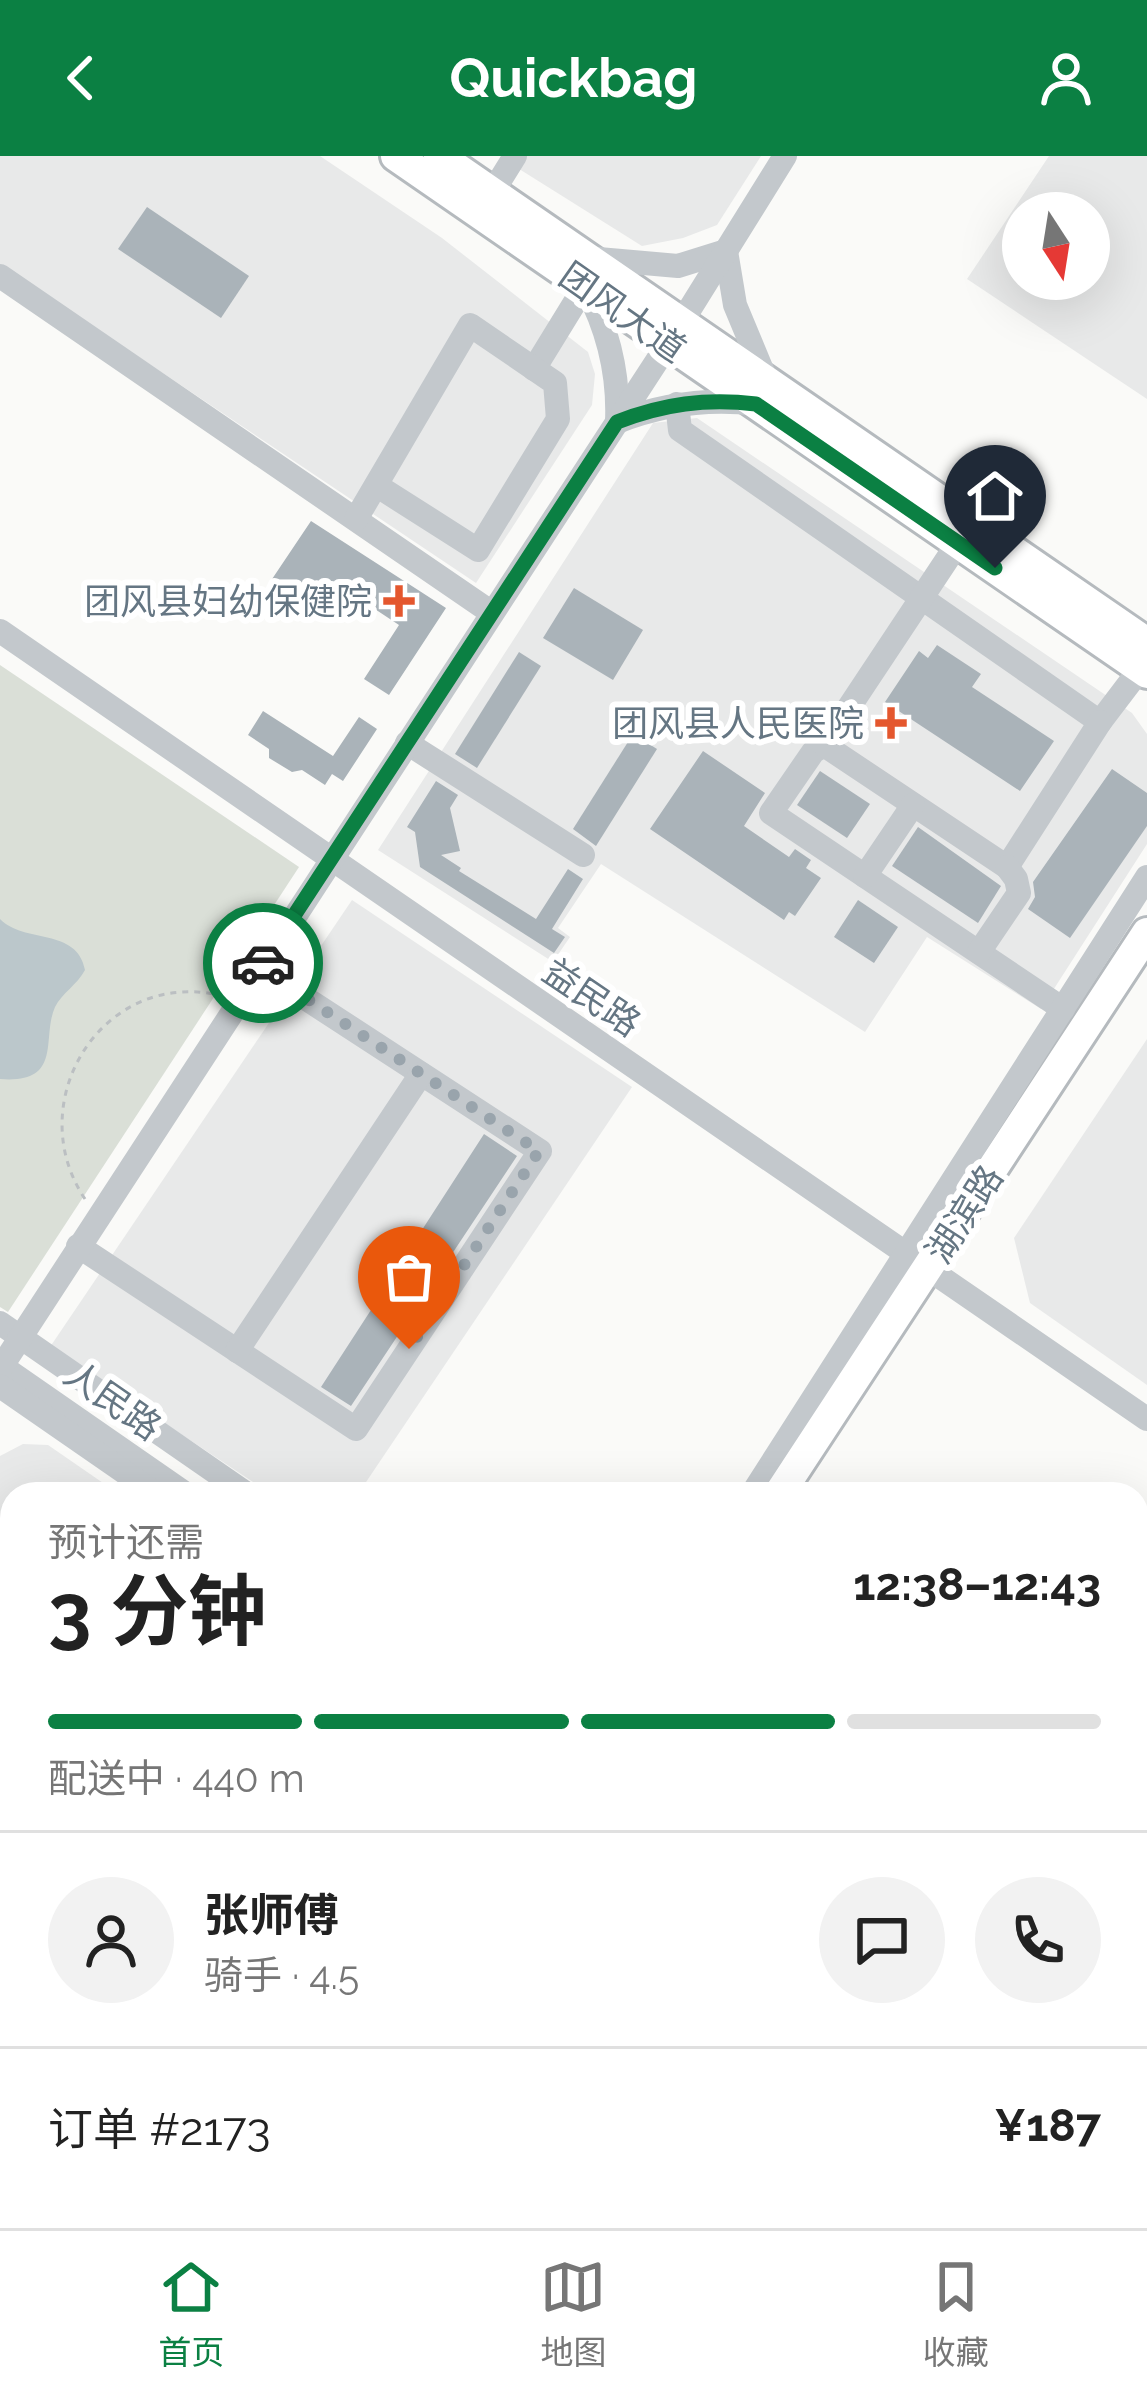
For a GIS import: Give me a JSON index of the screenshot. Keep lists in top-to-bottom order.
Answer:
{
  "streets": {
    "main road": ["团风大道", "湖滨路"],
    "street": ["益民路", "人民路"]
  },
  "crossings": [
    ["益民路", "湖滨路"]
  ],
  "places": {
    "health": ["团风县妇幼保健院", "团风县人民医院"]
  },
  "north": "bottom",
  "page": {
    "header": "Quickbag",
    "heading": ["3 分钟", "预计还需", "12:38–12:43"],
    "panel": [
      "张师傅",
      "骑手 · 4.5",
      "订单 #2173",
      "¥187"
    ],
    "bar": "配送中 · 440 m",
    "tabs": ["首页", "地图", "收藏"]
  }
}
